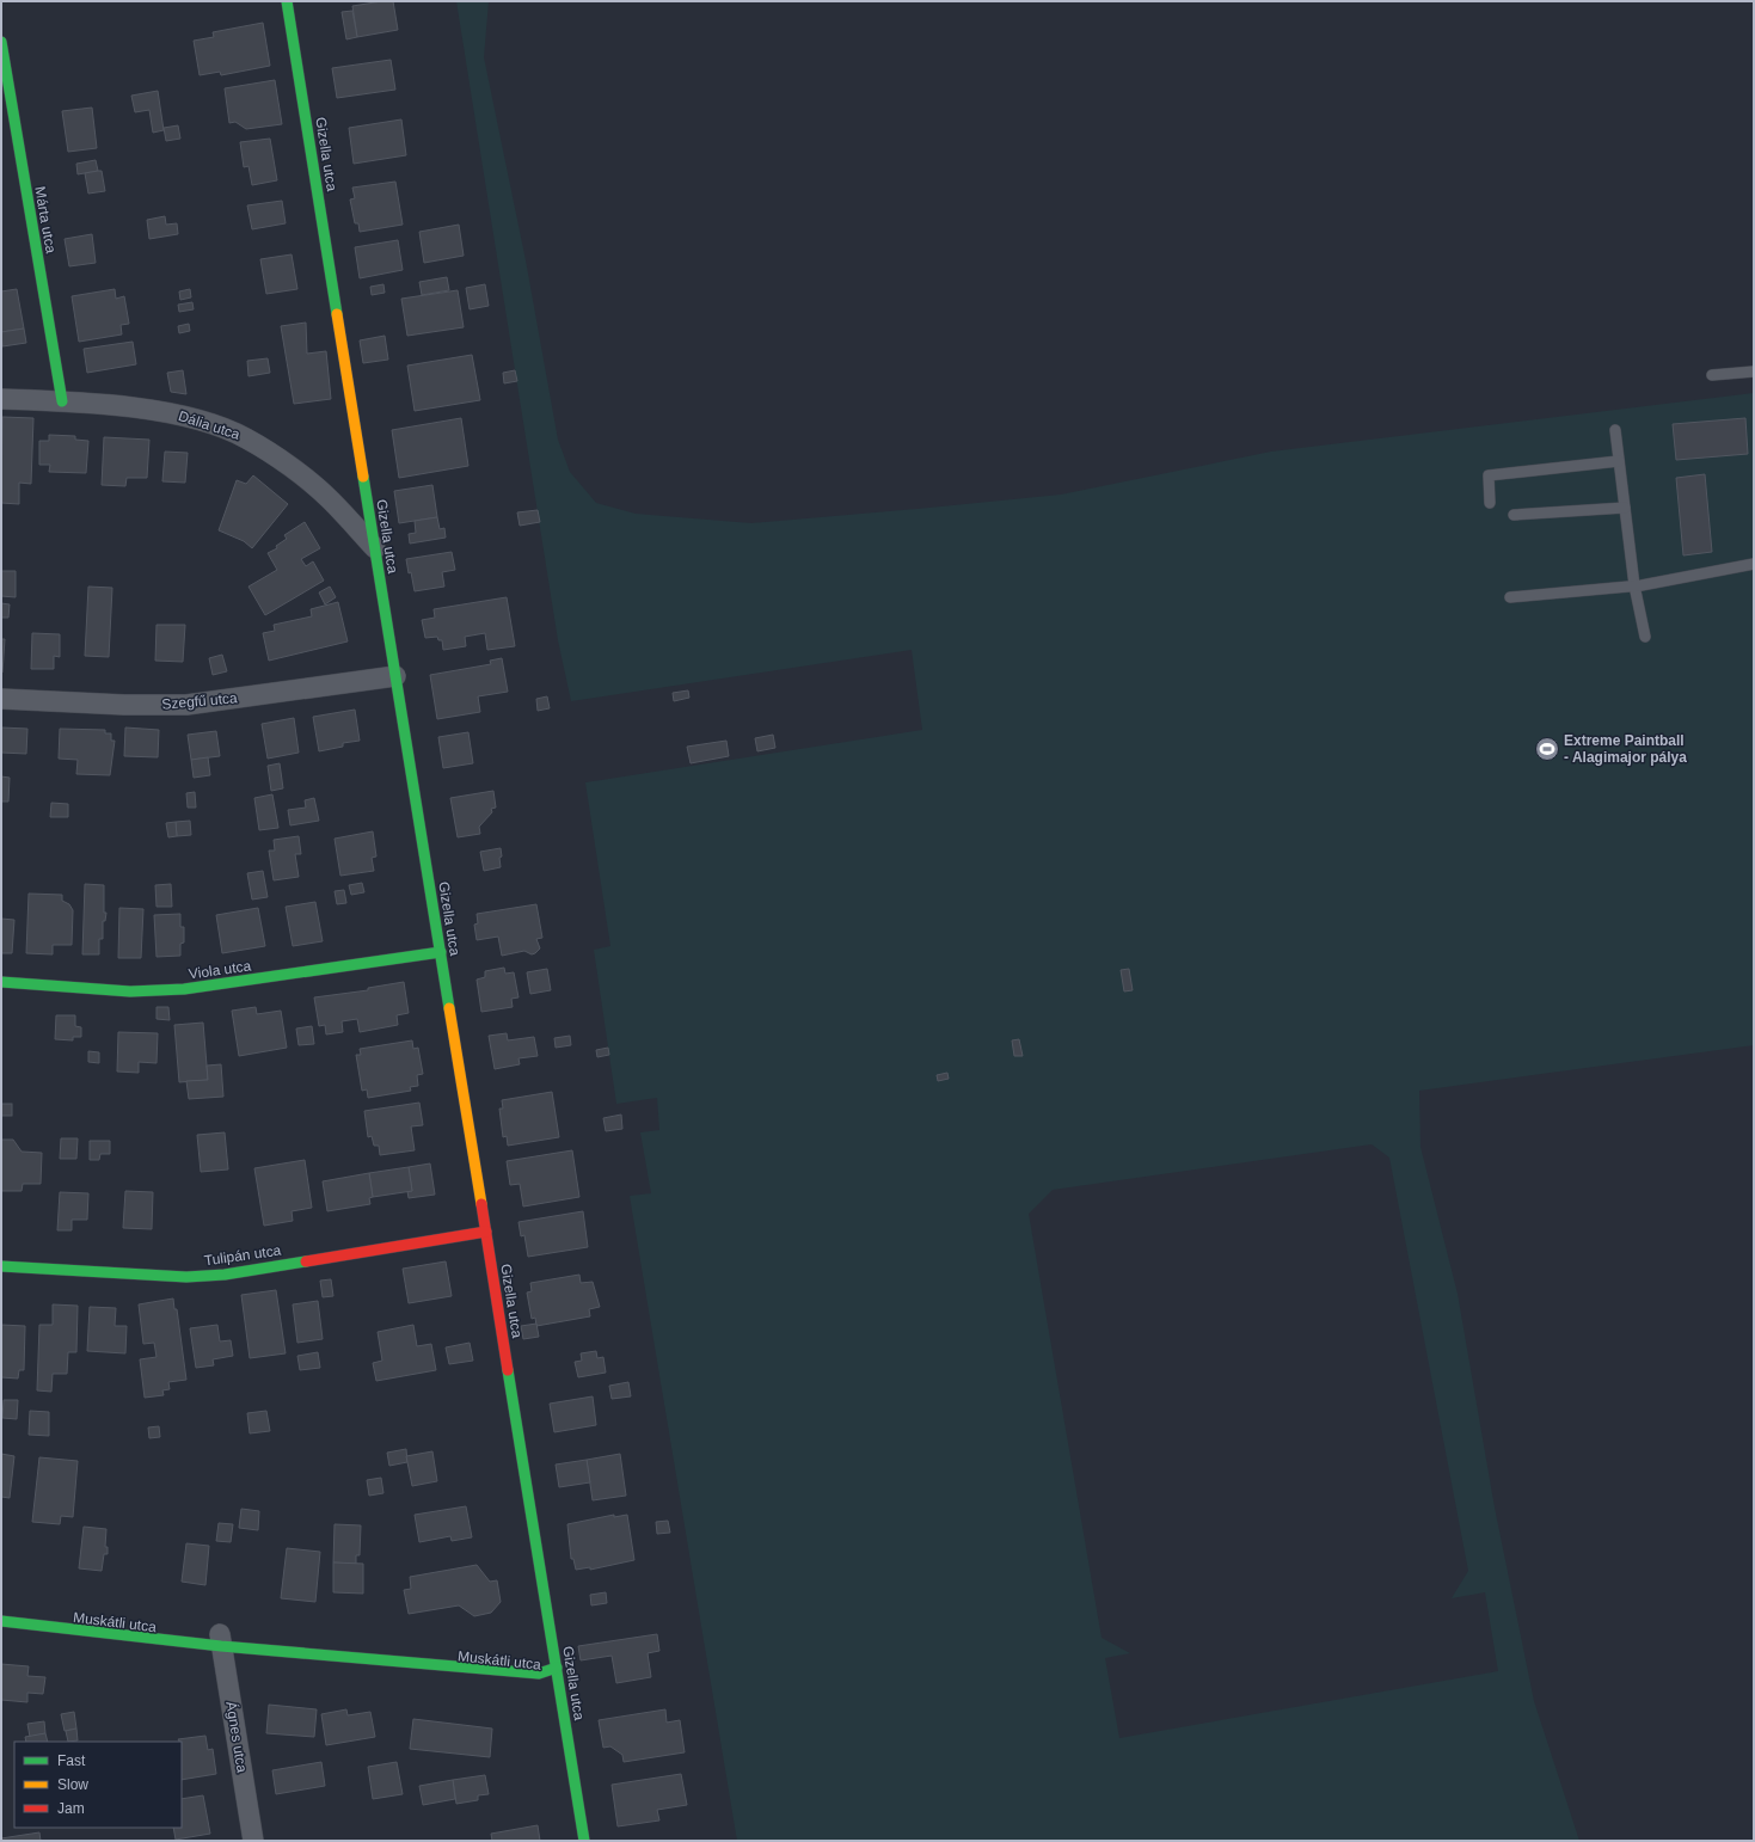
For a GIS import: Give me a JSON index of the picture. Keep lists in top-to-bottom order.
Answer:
{
  "streets": {
    "street": [
      "Gizella utca",
      "Márta utca",
      "Dália utca",
      "Szegfű utca",
      "Viola utca",
      "Tulipán utca",
      "Muskátli utca",
      "Ágnes utca"
    ]
  },
  "crossings": [
    ["Gizella utca", "Dália utca"],
    ["Gizella utca", "Szegfű utca"],
    ["Gizella utca", "Viola utca"],
    ["Gizella utca", "Tulipán utca"],
    ["Gizella utca", "Muskátli utca"],
    ["Márta utca", "Dália utca"],
    ["Muskátli utca", "Ágnes utca"]
  ],
  "places": {
    "sports": ["Extreme Paintball - Alagimajor pálya"]
  },
  "legend": ["Fast", "Slow", "Jam"]
}
